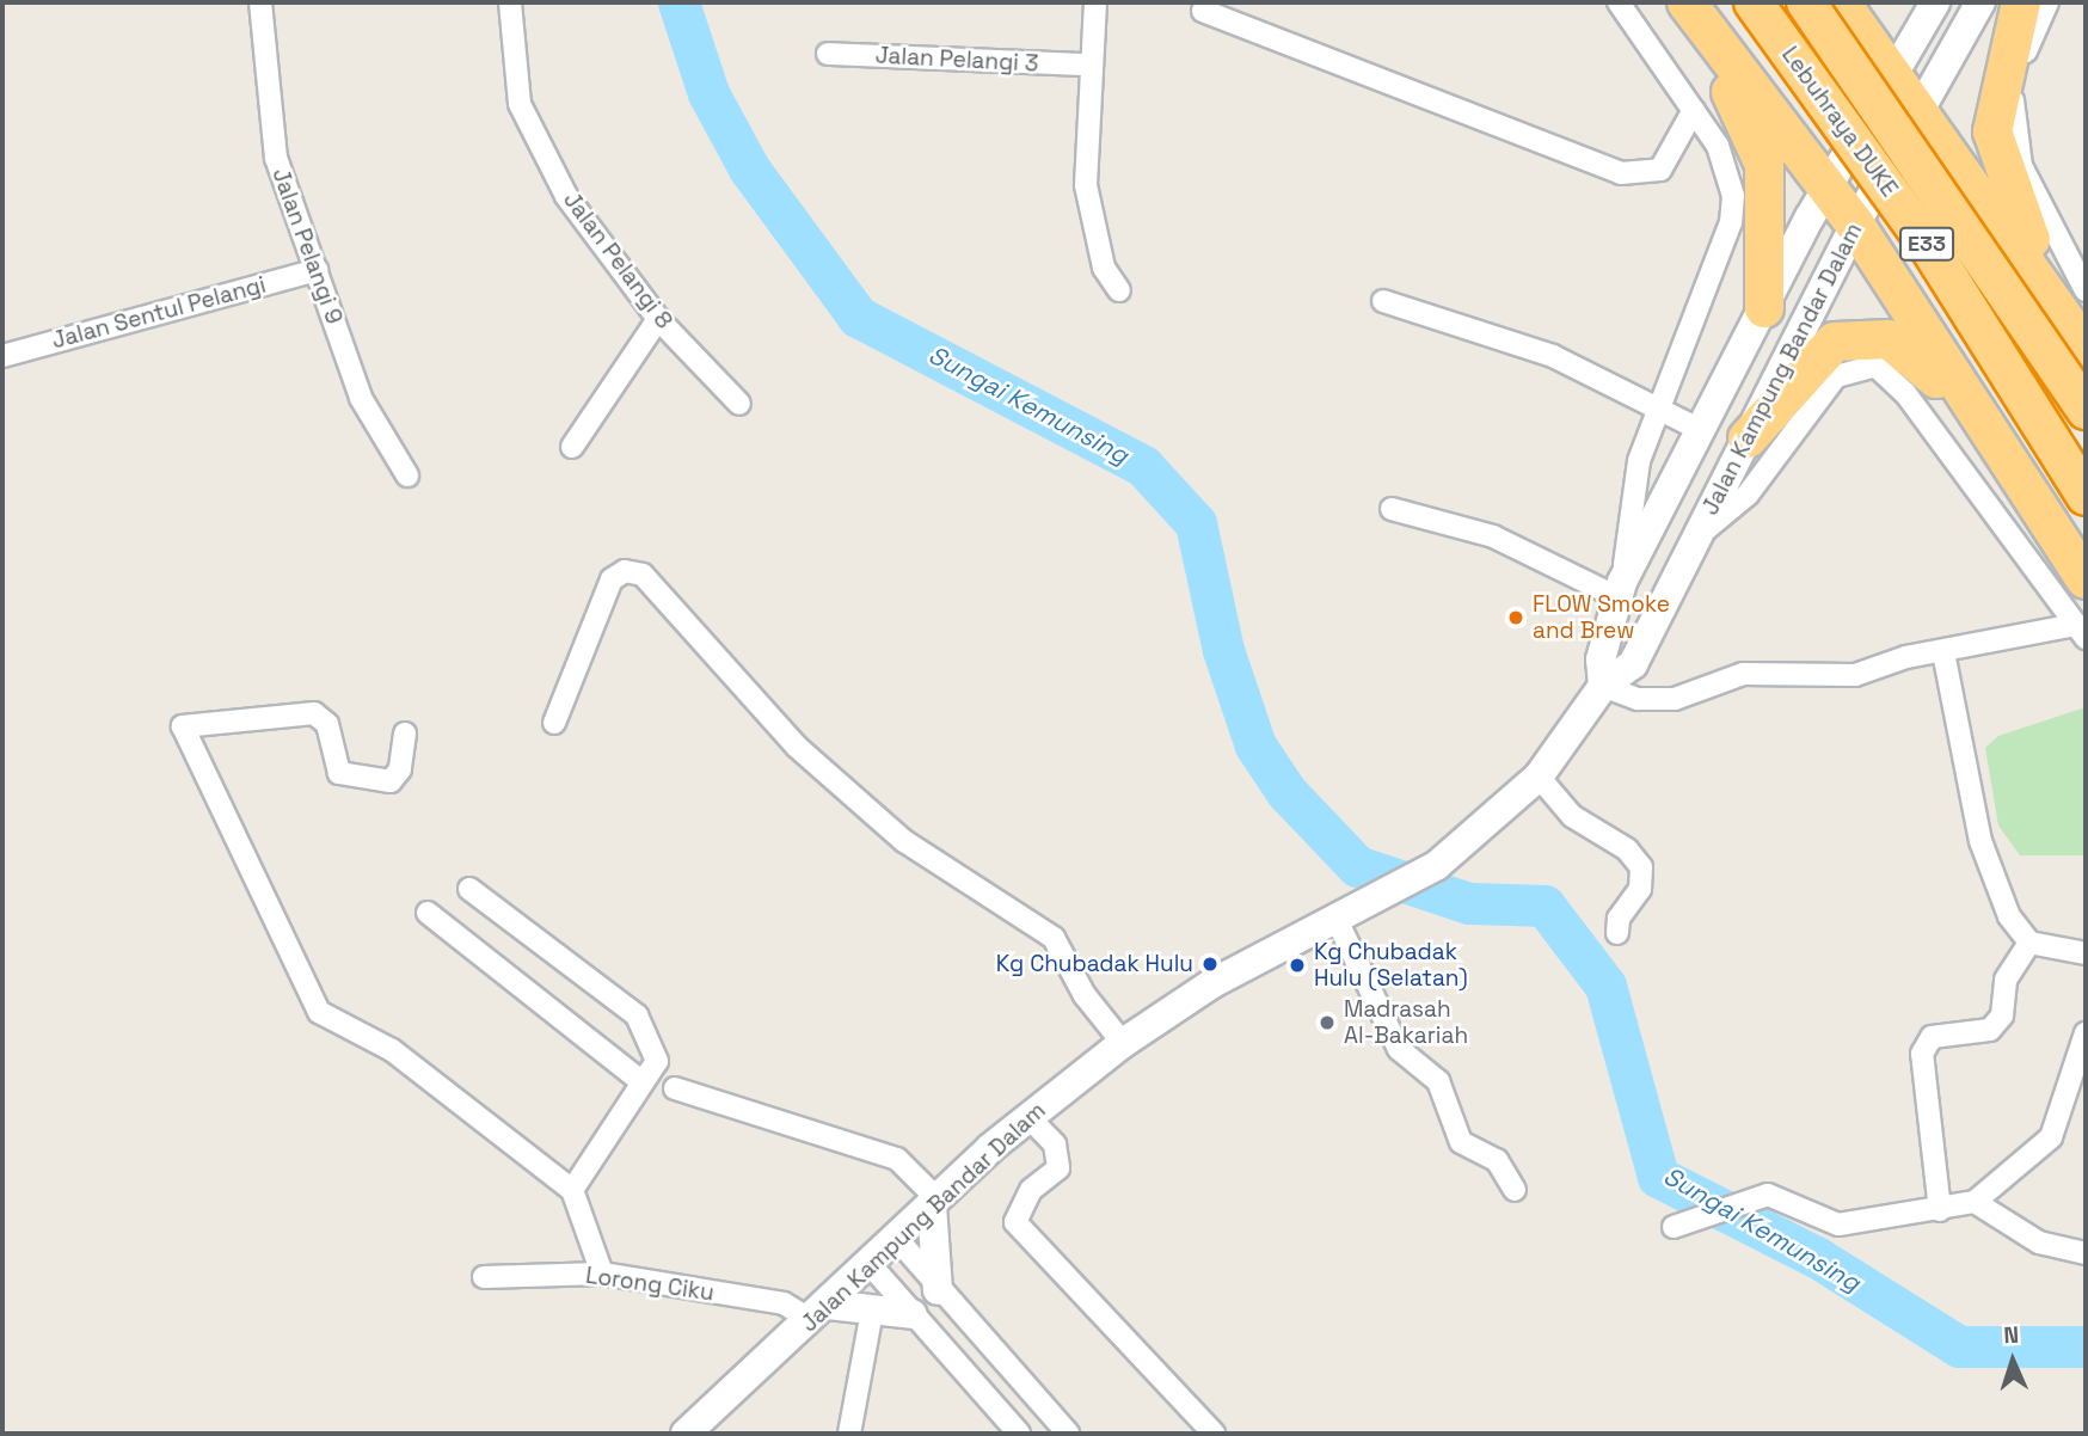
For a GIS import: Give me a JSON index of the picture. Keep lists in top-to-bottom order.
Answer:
{
  "streets": {
    "highway": ["Lebuhraya DUKE", "E33"],
    "street": [
      "Jalan Pelangi 3",
      "Jalan Pelangi 9",
      "Jalan Pelangi 8",
      "Jalan Sentul Pelangi",
      "Jalan Kampung Bandar Dalam",
      "Lorong Ciku"
    ]
  },
  "crossings": [
    ["Jalan Pelangi 9", "Jalan Sentul Pelangi"],
    ["Jalan Kampung Bandar Dalam", "Lorong Ciku"]
  ],
  "water": ["Sungai Kemunsing"],
  "places": [
    "FLOW Smoke and Brew",
    "Kg Chubadak Hulu",
    "Kg Chubadak Hulu (Selatan)",
    "Madrasah Al-Bakariah"
  ],
  "north": "top"
}
